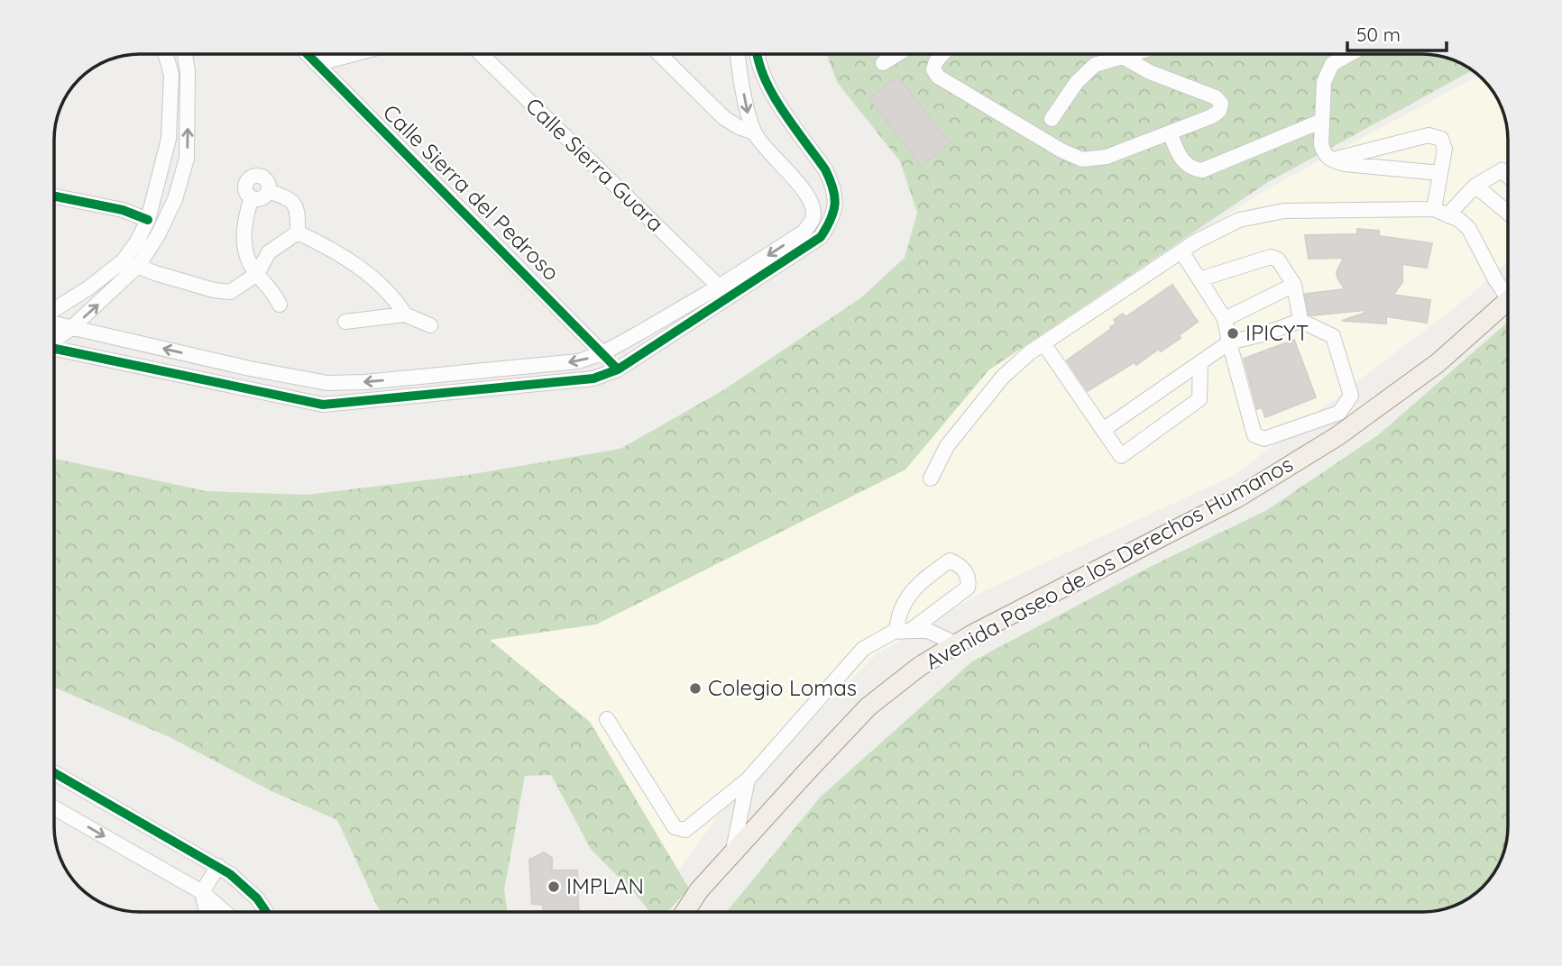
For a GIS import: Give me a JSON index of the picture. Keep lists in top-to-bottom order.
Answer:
{
  "streets": {
    "main road": ["Avenida Paseo de los Derechos Humanos"],
    "street": ["Calle Sierra Guara", "Calle Sierra del Pedroso"]
  },
  "places": ["IPICYT", "Colegio Lomas", "IMPLAN"],
  "scale_bar": "50 m"
}
